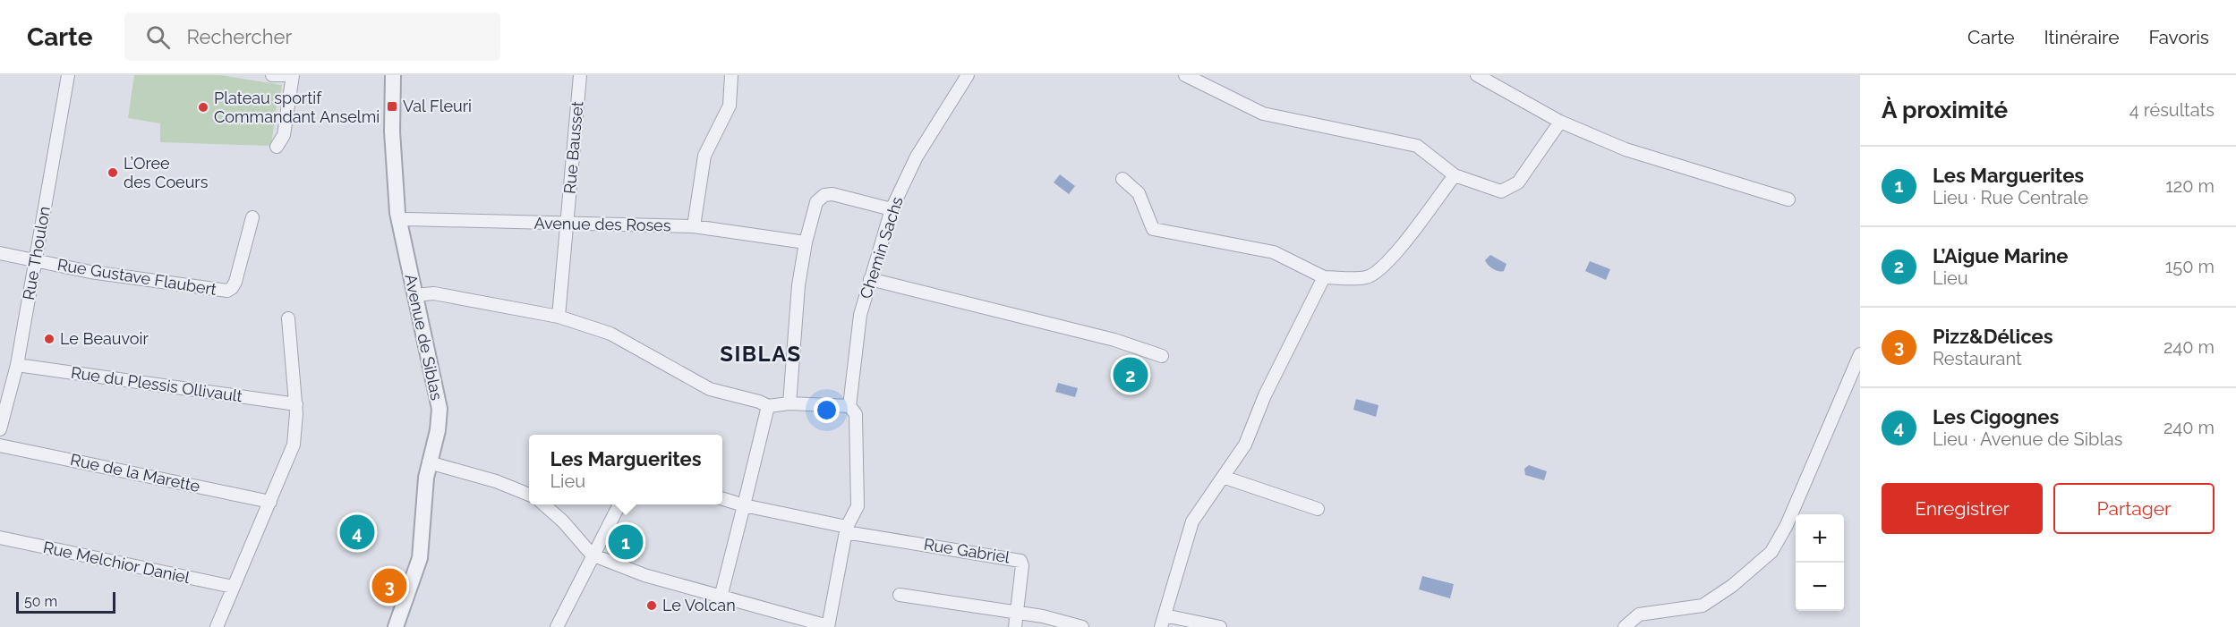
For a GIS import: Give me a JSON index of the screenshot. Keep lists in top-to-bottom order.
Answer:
{
  "streets": {
    "street": [
      "Rue Bausset",
      "Avenue des Roses",
      "Chemin Sachs",
      "Rue Thoulon",
      "Rue Gustave Flaubert",
      "Avenue de Siblas",
      "Rue du Plessis Ollivault",
      "Rue de la Marette",
      "Rue Gabriel",
      "Rue Melchior Daniel"
    ]
  },
  "crossings": [
    ["Rue Bausset", "Avenue des Roses"],
    ["Avenue des Roses", "Avenue de Siblas"],
    ["Rue Thoulon", "Rue Gustave Flaubert"],
    ["Rue Thoulon", "Rue du Plessis Ollivault"]
  ],
  "districts": ["SIBLAS"],
  "places": {
    "transit": ["Val Fleuri"],
    "other": [
      "Plateau sportif Commandant Anselmi",
      "L’Oree des Coeurs",
      "Le Beauvoir",
      "Le Volcan"
    ]
  },
  "scale_bar": "50 m",
  "page": {
    "header": "Carte",
    "search": "Rechercher",
    "nav": ["Carte", "Itinéraire", "Favoris"],
    "heading": ["À proximité", "4 résultats"],
    "list": [
      {
        "mark": "1",
        "name": "Les Marguerites",
        "note": "Lieu · Rue Centrale",
        "value": "120 m"
      },
      {
        "mark": "2",
        "name": "L’Aigue Marine",
        "note": "Lieu",
        "value": "150 m"
      },
      {
        "mark": "3",
        "name": "Pizz&Délices",
        "note": "Restaurant",
        "value": "240 m"
      },
      {
        "mark": "4",
        "name": "Les Cigognes",
        "note": "Lieu · Avenue de Siblas",
        "value": "240 m"
      }
    ],
    "pins": [
      "2",
      "4",
      "1",
      "3"
    ],
    "popup": ["Les Marguerites", "Lieu"],
    "buttons": ["Enregistrer", "Partager"],
    "map_buttons": ["+", "−"],
    "scale": "50 m"
  }
}
